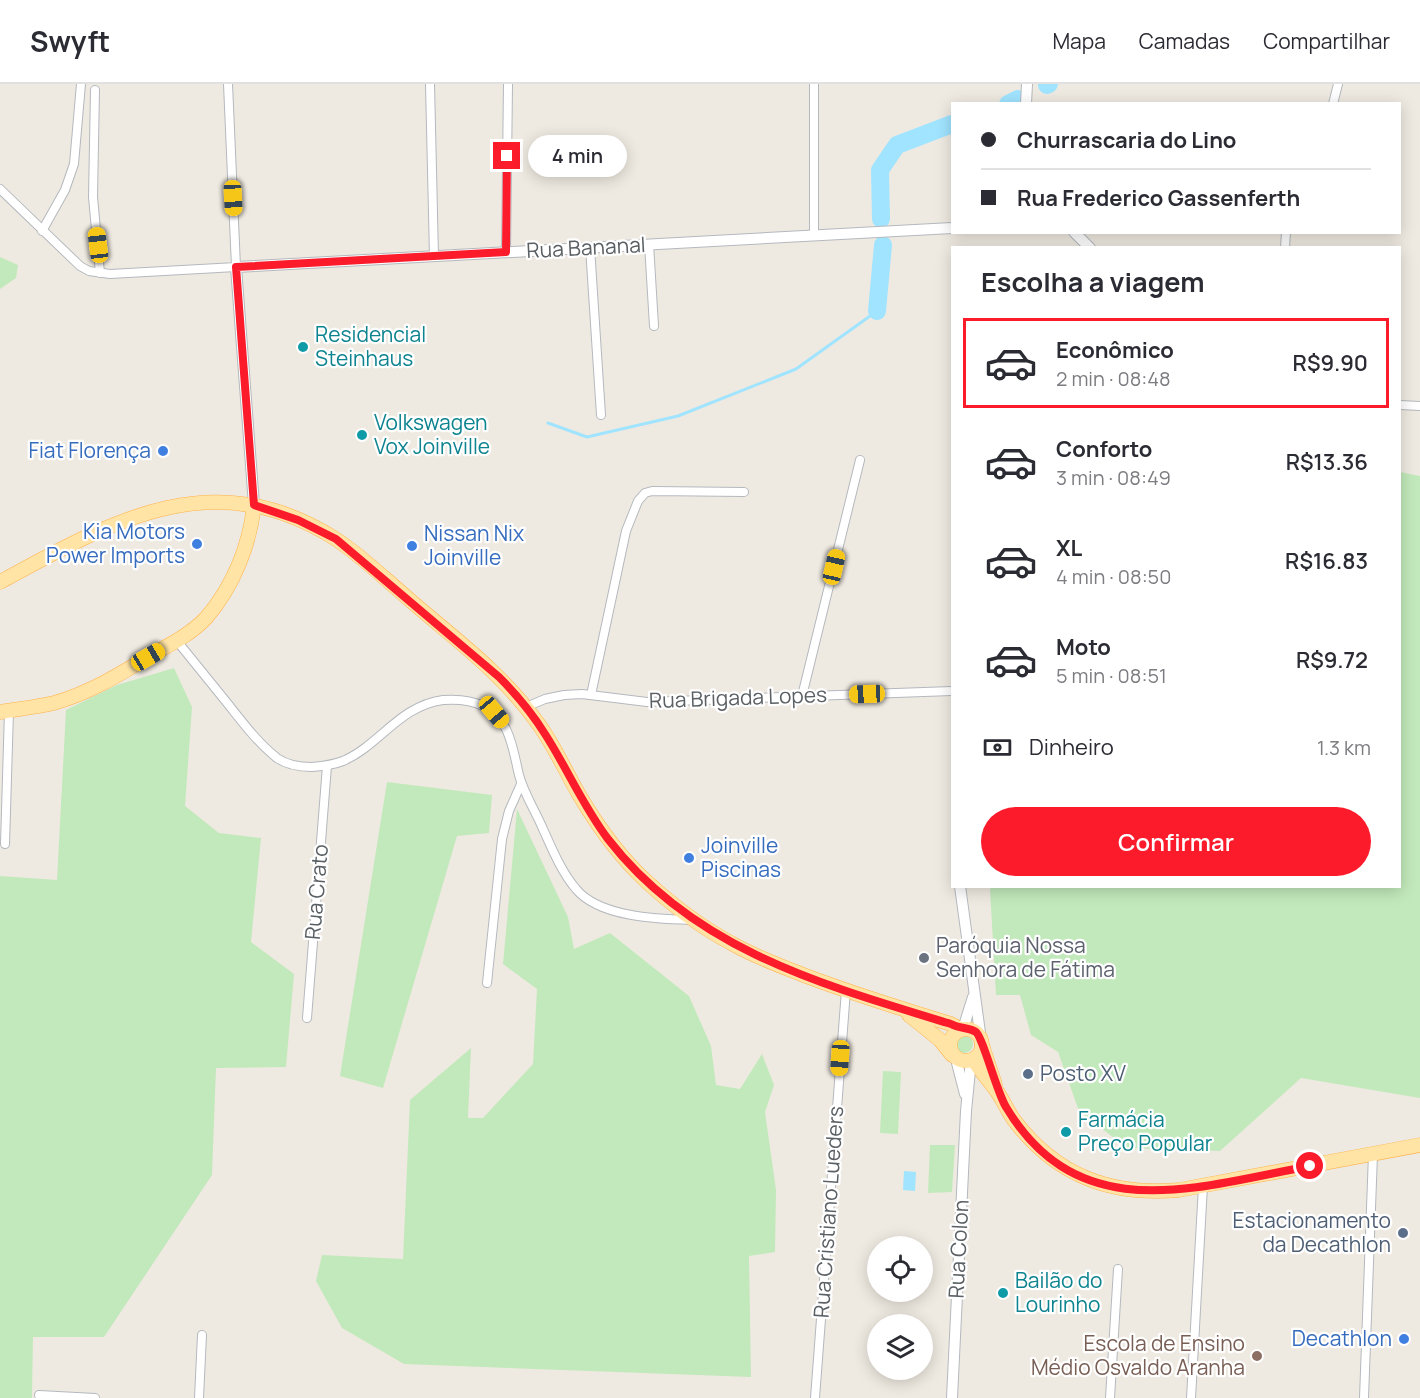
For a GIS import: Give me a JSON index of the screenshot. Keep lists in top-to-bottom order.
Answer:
{
  "streets": {
    "street": [
      "Rua Bananal",
      "Rua Brigada Lopes",
      "Rua Crato",
      "Rua Cristiano Lueders",
      "Rua Colon"
    ]
  },
  "places": [
    "Residencial Steinhaus",
    "Volkswagen Vox Joinville",
    "Fiat Florença",
    "Kia Motors Power Imports",
    "Nissan Nix Joinville",
    "Joinville Piscinas",
    "Paróquia Nossa Senhora de Fátima",
    "Posto XV",
    "Farmácia Preço Popular",
    "Estacionamento da Decathlon",
    "Bailão do Lourinho",
    "Decathlon",
    "Escola de Ensino Médio Osvaldo Aranha"
  ],
  "page": {
    "header": "Swyft",
    "nav": ["Mapa", "Camadas", "Compartilhar"],
    "banner": ["Churrascaria do Lino", "Rua Frederico Gassenferth"],
    "bubble": "4 min",
    "heading": "Escolha a viagem",
    "list": [
      {
        "name": "Econômico",
        "note": "2 min · 08:48",
        "value": "R$9.90"
      },
      {
        "name": "Conforto",
        "note": "3 min · 08:49",
        "value": "R$13.36"
      },
      {
        "name": "XL",
        "note": "4 min · 08:50",
        "value": "R$16.83"
      },
      {
        "name": "Moto",
        "note": "5 min · 08:51",
        "value": "R$9.72"
      }
    ],
    "pay": ["Dinheiro", "1.3 km"],
    "buttons": "Confirmar"
  }
}
